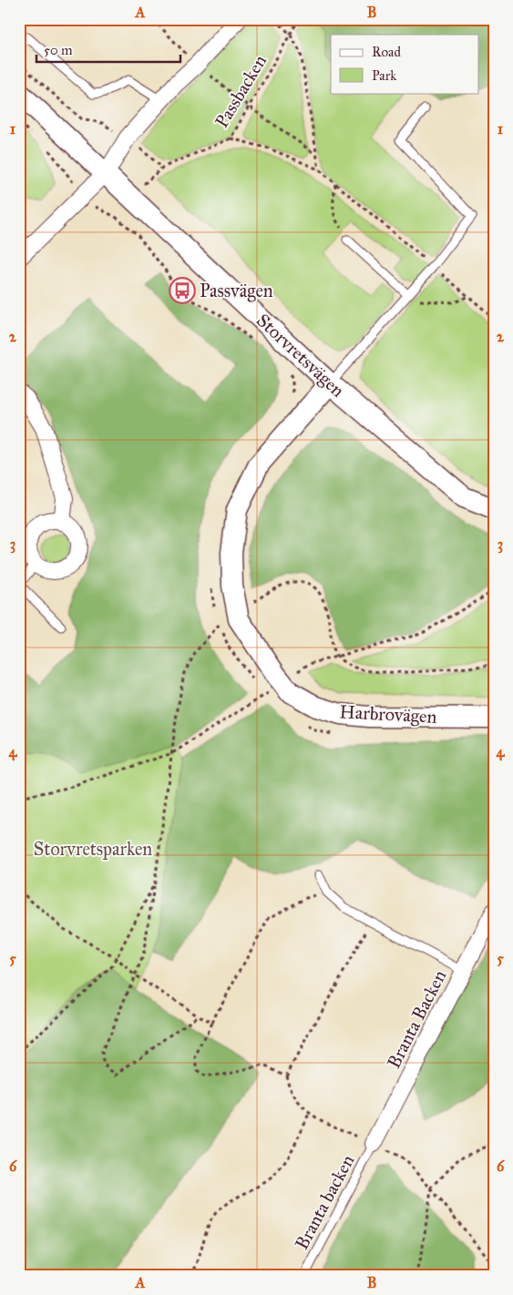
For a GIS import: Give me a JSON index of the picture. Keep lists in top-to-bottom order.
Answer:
{
  "streets": {
    "street": ["Storvretsvägen", "Harbrovägen", "Branta Backen"],
    "lane": ["Branta backen"],
    "path": ["Passbacken"]
  },
  "crossings": [
    ["Storvretsvägen", "Harbrovägen"],
    ["Branta Backen", "Branta backen"]
  ],
  "parks": ["Storvretsparken"],
  "places": {
    "bus stop": ["Passvägen"]
  },
  "legend": ["Road", "Park"],
  "scale_bar": "50 m",
  "grid": {
    "columns": ["A", "B"],
    "rows": [
      "1",
      "2",
      "3",
      "4",
      "5",
      "6"
    ]
  }
}
